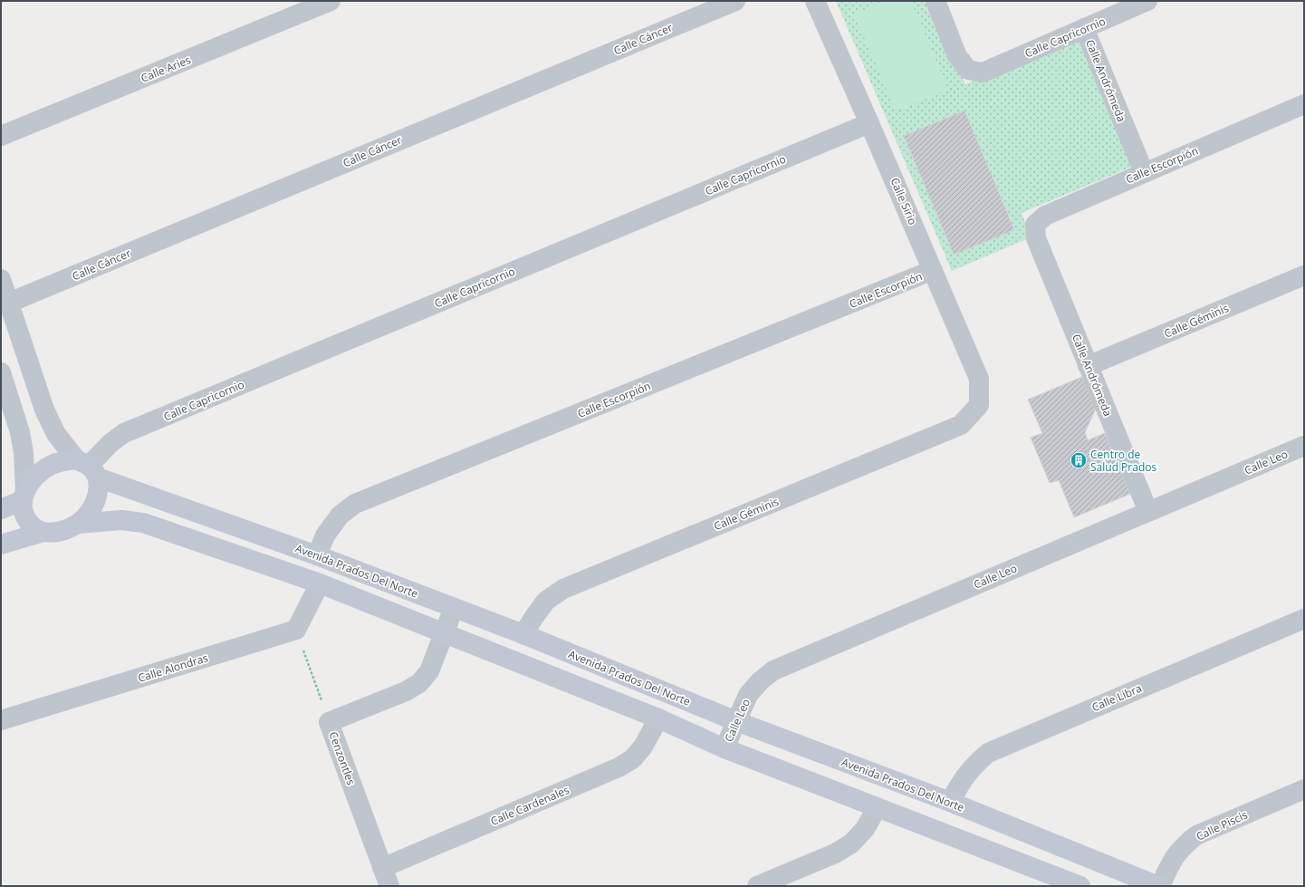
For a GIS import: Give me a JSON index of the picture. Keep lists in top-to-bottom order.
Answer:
{
  "streets": {
    "main road": ["Avenida Prados Del Norte"],
    "street": [
      "Calle Capricornio",
      "Calle Cáncer",
      "Calle Aries",
      "Calle Andrómeda",
      "Calle Escorpión",
      "Calle Sirio",
      "Calle Géminis",
      "Calle Leo",
      "Calle Alondras",
      "Calle Libra",
      "Cenzontles",
      "Calle Cardenales",
      "Calle Piscis"
    ]
  },
  "crossings": [
    ["Calle Capricornio", "Calle Andrómeda"],
    ["Calle Capricornio", "Calle Sirio"],
    ["Calle Capricornio", "Avenida Prados Del Norte"],
    ["Calle Andrómeda", "Calle Escorpión"],
    ["Calle Andrómeda", "Calle Géminis"],
    ["Calle Andrómeda", "Calle Leo"],
    ["Calle Escorpión", "Calle Sirio"],
    ["Calle Escorpión", "Avenida Prados Del Norte"],
    ["Calle Sirio", "Calle Géminis"],
    ["Calle Géminis", "Avenida Prados Del Norte"],
    ["Calle Leo", "Avenida Prados Del Norte"],
    ["Avenida Prados Del Norte", "Calle Libra"],
    ["Avenida Prados Del Norte", "Calle Piscis"],
    ["Calle Alondras", "Cenzontles"],
    ["Cenzontles", "Calle Cardenales"]
  ],
  "places": {
    "building": ["Centro de Salud Prados"]
  }
}
